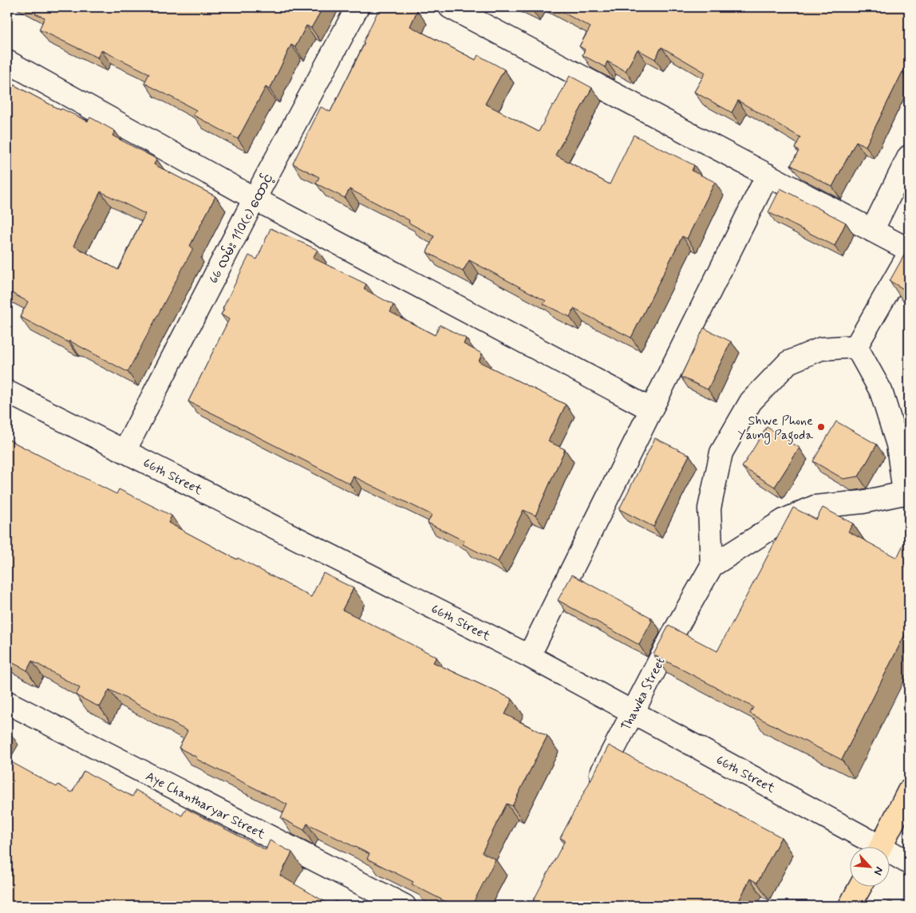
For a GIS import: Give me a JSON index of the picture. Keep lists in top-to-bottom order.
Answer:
{
  "streets": {
    "street": [
      "66 လမ်း 110(c) ထောင့်",
      "66th Street",
      "Thawka Street",
      "Aye Chantharyar Street"
    ]
  },
  "crossings": [
    ["66 လမ်း 110(c) ထောင့်", "66th Street"],
    ["66th Street", "Thawka Street"]
  ],
  "places": ["Shwe Phone Yaung Pagoda"],
  "north": "bottom right"
}
